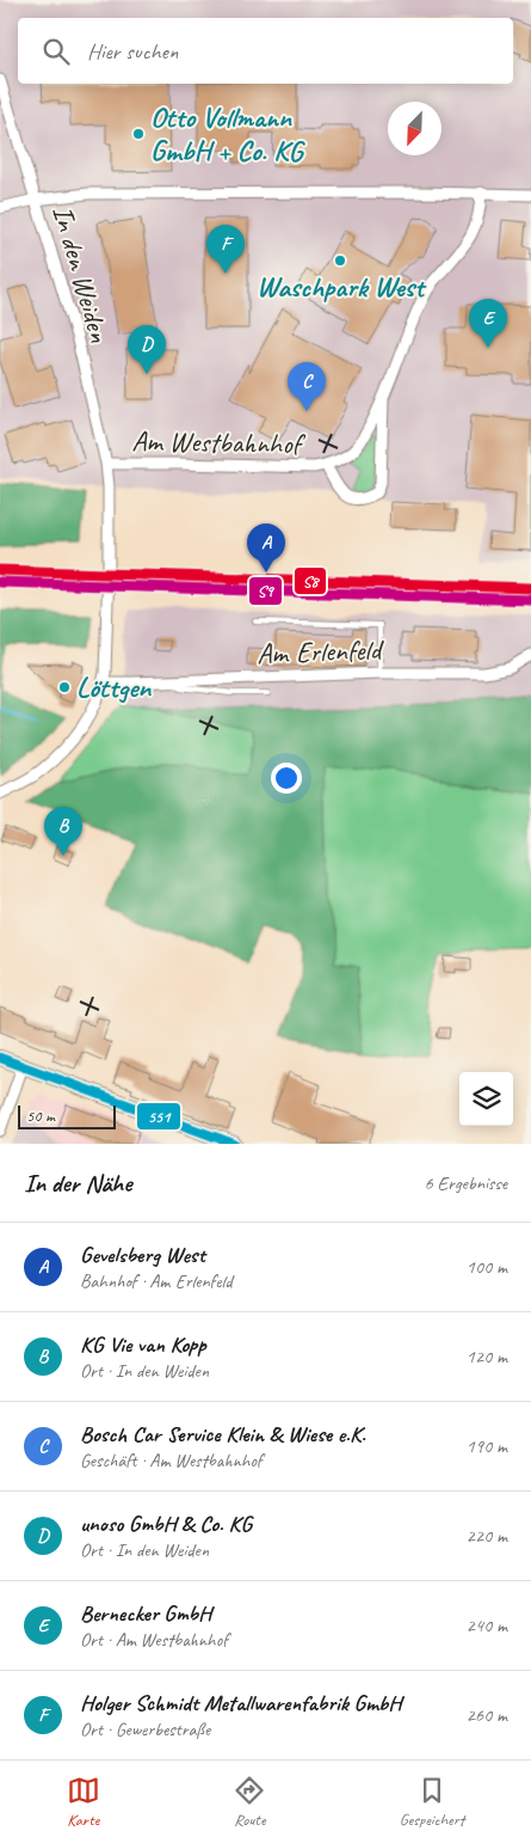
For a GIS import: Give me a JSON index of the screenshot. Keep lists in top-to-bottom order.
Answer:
{
  "streets": {
    "street": ["In den Weiden", "Am Westbahnhof", "Am Erlenfeld"]
  },
  "crossings": [
    ["In den Weiden", "Am Westbahnhof"],
    ["In den Weiden", "Am Erlenfeld"]
  ],
  "places": ["Otto Vollmann GmbH + Co. KG", "Waschpark West", "Löttgen"],
  "lines": ["transit line S8", "transit line S9", "transit line 551"],
  "scale_bar": "50 m",
  "north": "bottom left",
  "page": {
    "search": "Hier suchen",
    "pins": [
      "F",
      "E",
      "D",
      "C",
      "A",
      "B"
    ],
    "scale": "50 m",
    "heading": ["In der Nähe", "6 Ergebnisse"],
    "list": [
      {
        "mark": "A",
        "name": "Gevelsberg West",
        "note": "Bahnhof · Am Erlenfeld",
        "value": "100 m"
      },
      {
        "mark": "B",
        "name": "KG Vie van Kopp",
        "note": "Ort · In den Weiden",
        "value": "120 m"
      },
      {
        "mark": "C",
        "name": "Bosch Car Service Klein & Wiese e.K.",
        "note": "Geschäft · Am Westbahnhof",
        "value": "190 m"
      },
      {
        "mark": "D",
        "name": "unoso GmbH & Co. KG",
        "note": "Ort · In den Weiden",
        "value": "220 m"
      },
      {
        "mark": "E",
        "name": "Bernecker GmbH",
        "note": "Ort · Am Westbahnhof",
        "value": "240 m"
      },
      {
        "mark": "F",
        "name": "Holger Schmidt Metallwarenfabrik GmbH",
        "note": "Ort · Gewerbestraße",
        "value": "260 m"
      }
    ],
    "nav": ["Karte", "Route", "Gespeichert"]
  }
}
